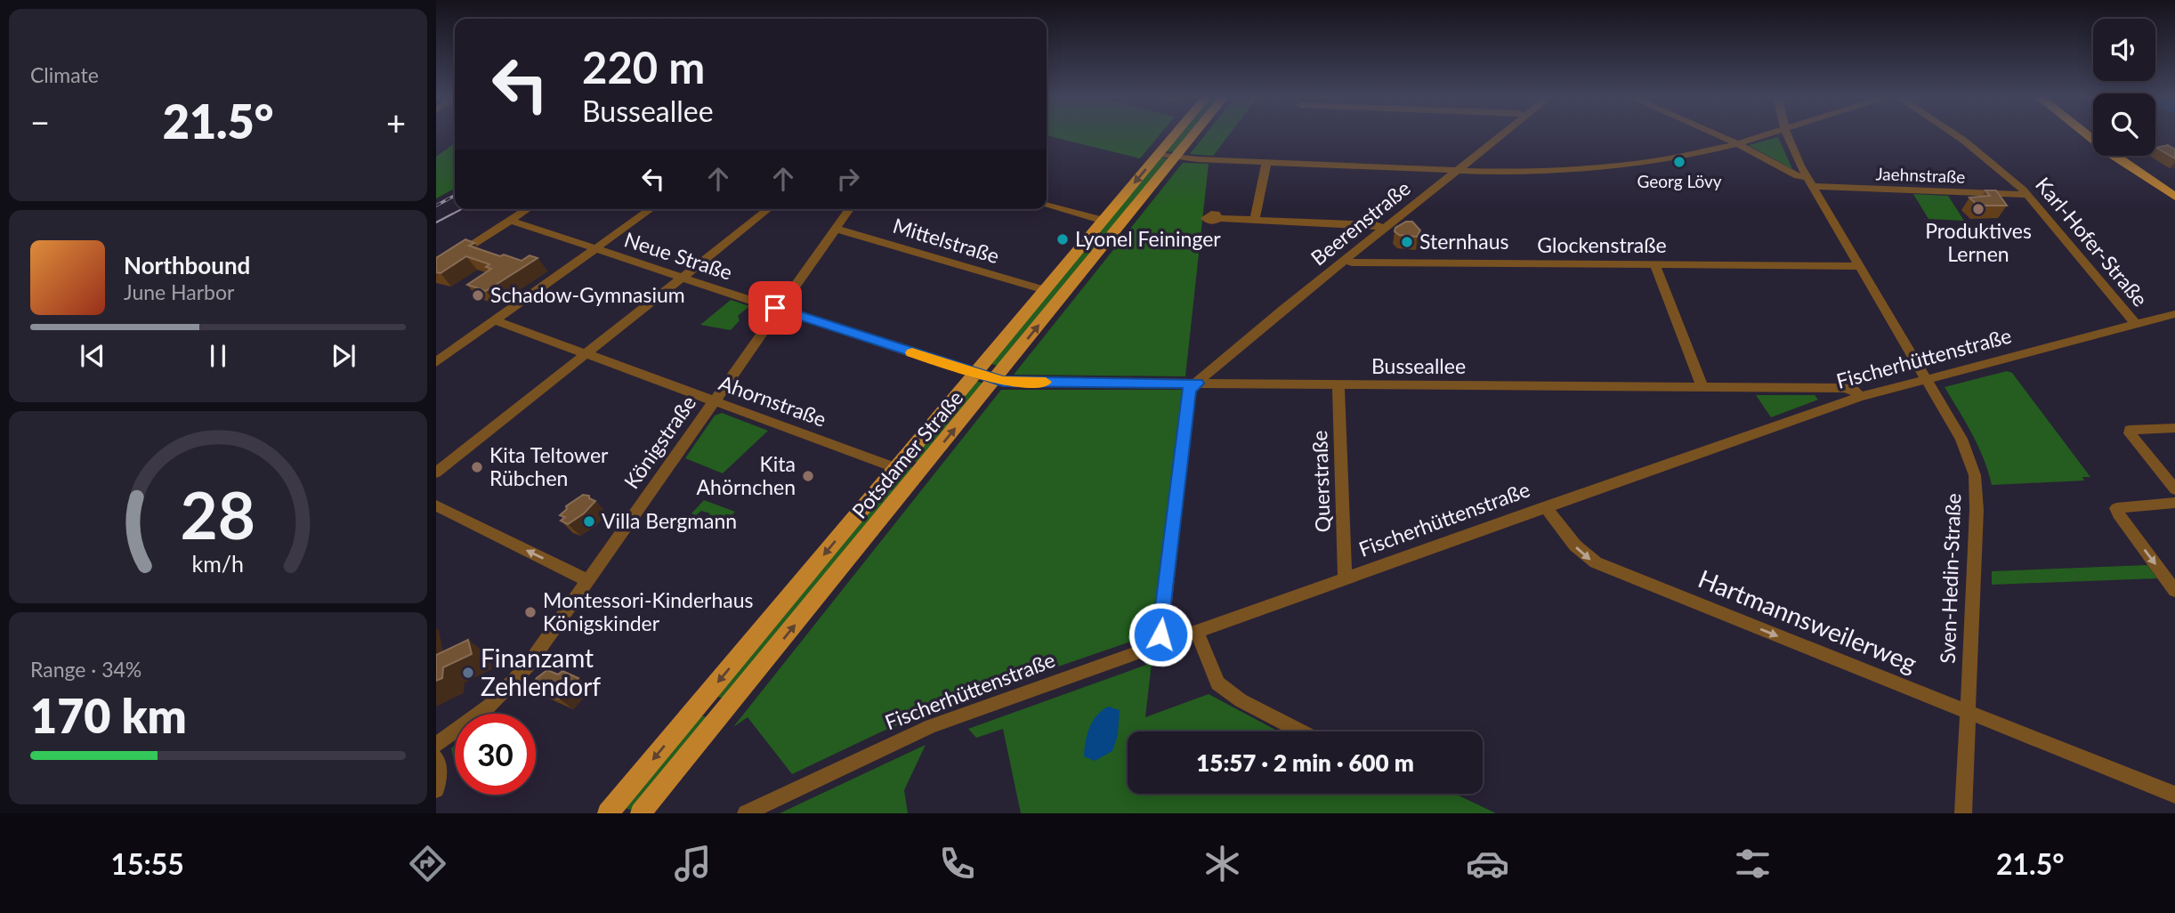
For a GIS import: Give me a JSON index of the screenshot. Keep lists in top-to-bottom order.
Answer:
{
  "streets": {
    "main road": ["Potsdamer Straße"],
    "street": [
      "Jaehnstraße",
      "Beerenstraße",
      "Mittelstraße",
      "Karl-Hofer-Straße",
      "Glockenstraße",
      "Neue Straße",
      "Fischerhüttenstraße",
      "Busseallee",
      "Ahornstraße",
      "Königstraße",
      "Querstraße",
      "Sven-Hedin-Straße",
      "Hartmannsweilerweg"
    ]
  },
  "crossings": [
    ["Jaehnstraße", "Karl-Hofer-Straße"],
    ["Jaehnstraße", "Sven-Hedin-Straße"],
    ["Beerenstraße", "Glockenstraße"],
    ["Beerenstraße", "Busseallee"],
    ["Mittelstraße", "Königstraße"],
    ["Mittelstraße", "Potsdamer Straße"],
    ["Karl-Hofer-Straße", "Fischerhüttenstraße"],
    ["Glockenstraße", "Sven-Hedin-Straße"],
    ["Neue Straße", "Busseallee"],
    ["Neue Straße", "Königstraße"],
    ["Neue Straße", "Potsdamer Straße"],
    ["Fischerhüttenstraße", "Busseallee"],
    ["Fischerhüttenstraße", "Querstraße"],
    ["Fischerhüttenstraße", "Sven-Hedin-Straße"],
    ["Fischerhüttenstraße", "Hartmannsweilerweg"],
    ["Busseallee", "Potsdamer Straße"],
    ["Busseallee", "Querstraße"],
    ["Ahornstraße", "Königstraße"],
    ["Ahornstraße", "Potsdamer Straße"],
    ["Sven-Hedin-Straße", "Hartmannsweilerweg"]
  ],
  "one_way": ["Hartmannsweilerweg"],
  "places": [
    "Georg Lövy",
    "Produktives Lernen",
    "Lyonel Feininger",
    "Sternhaus",
    "Schadow-Gymnasium",
    "Kita Teltower Rübchen",
    "Kita Ahörnchen",
    "Villa Bergmann",
    "Montessori-Kinderhaus Königskinder",
    "Finanzamt Zehlendorf"
  ],
  "page": {
    "tile": [
      "Climate",
      ["Range · 34%", "170 km"]
    ],
    "turn": ["220 m", "Busseallee"],
    "heat": ["−", "21.5°", "+"],
    "song": ["Northbound", "June Harbor"],
    "limit": "30",
    "trip": "15:57 · 2 min · 600 m",
    "tabs": ["15:55", "21.5°"],
    "gauge": ["28", "km/h"]
  }
}
